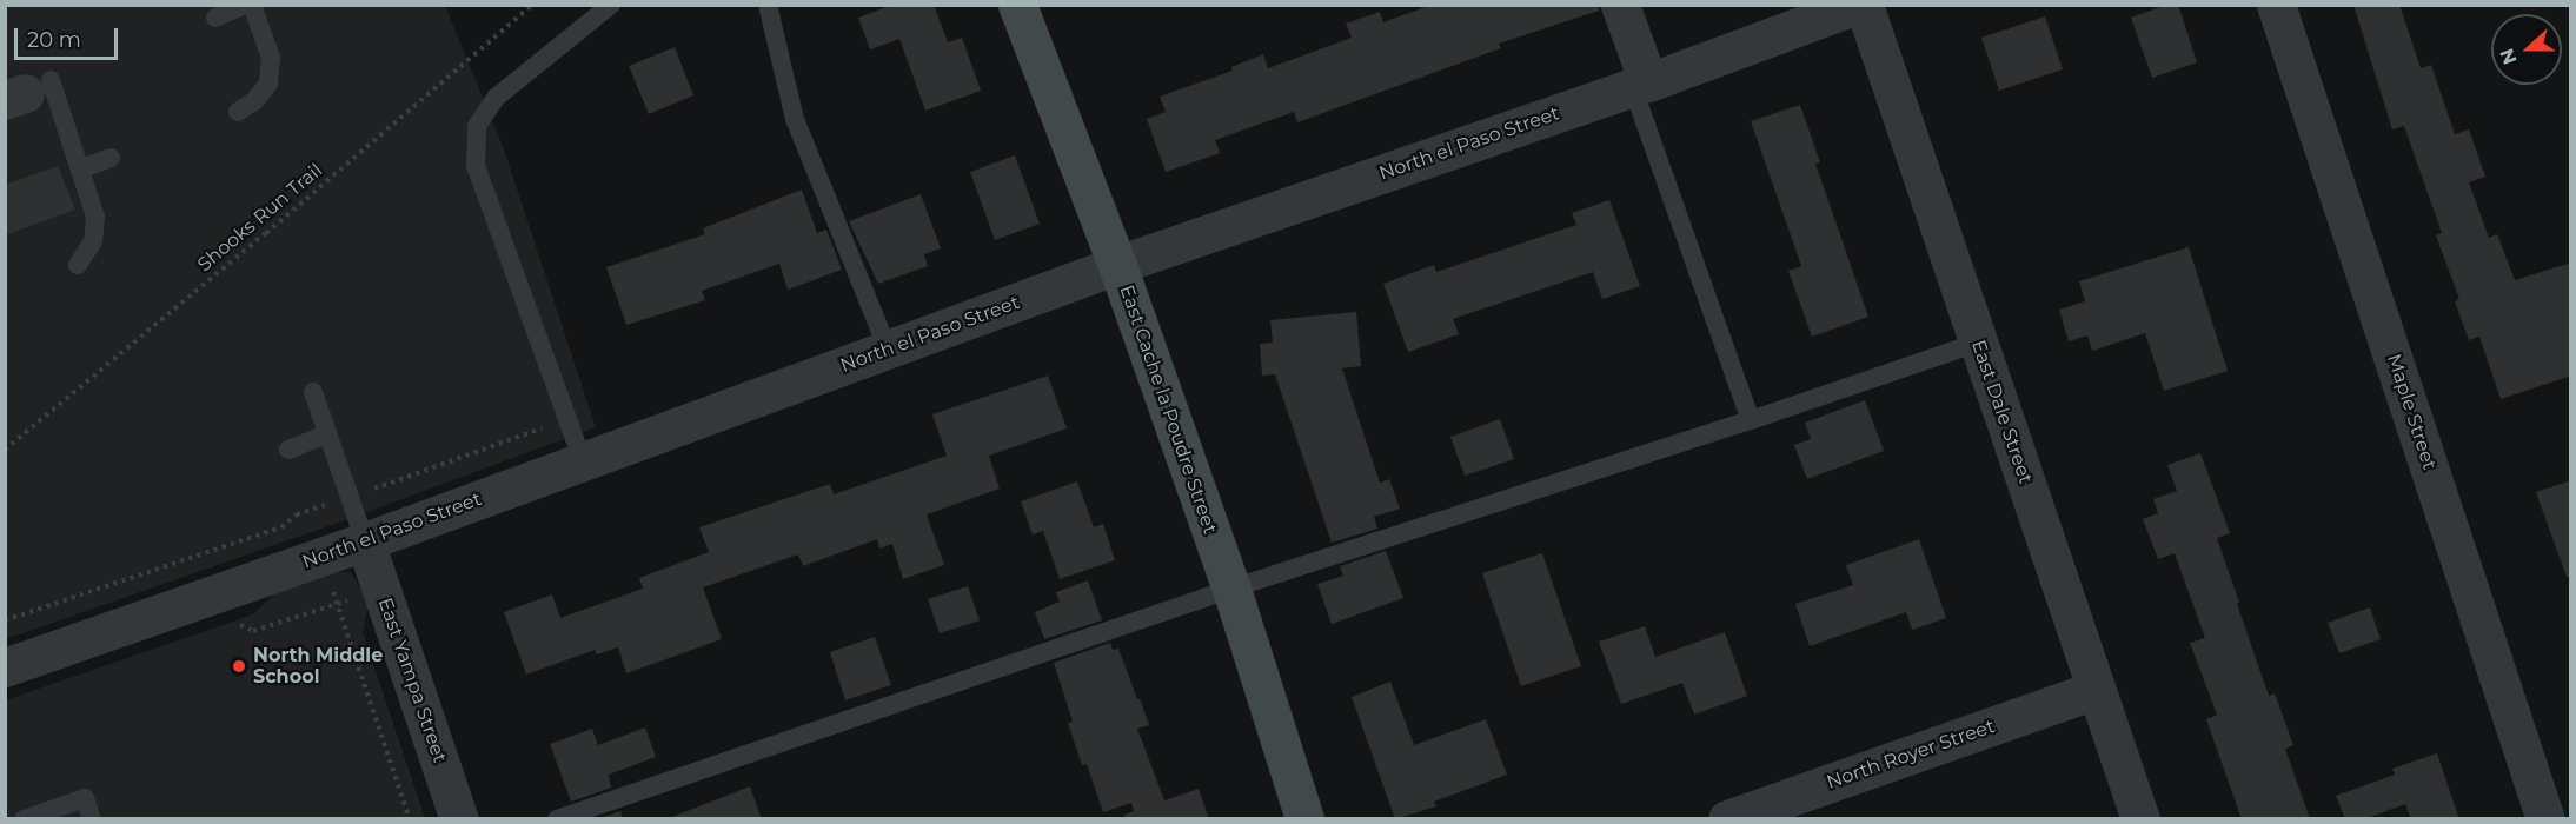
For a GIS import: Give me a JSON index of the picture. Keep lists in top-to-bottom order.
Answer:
{
  "streets": {
    "street": [
      "North el Paso Street",
      "East Cache la Poudre Street",
      "East Dale Street",
      "Maple Street",
      "East Yampa Street",
      "North Royer Street"
    ],
    "path": ["Shooks Run Trail"]
  },
  "crossings": [
    ["North el Paso Street", "East Cache la Poudre Street"],
    ["North el Paso Street", "East Yampa Street"],
    ["East Dale Street", "North Royer Street"]
  ],
  "places": ["North Middle School"],
  "scale_bar": "20 m",
  "north": "left"
}
